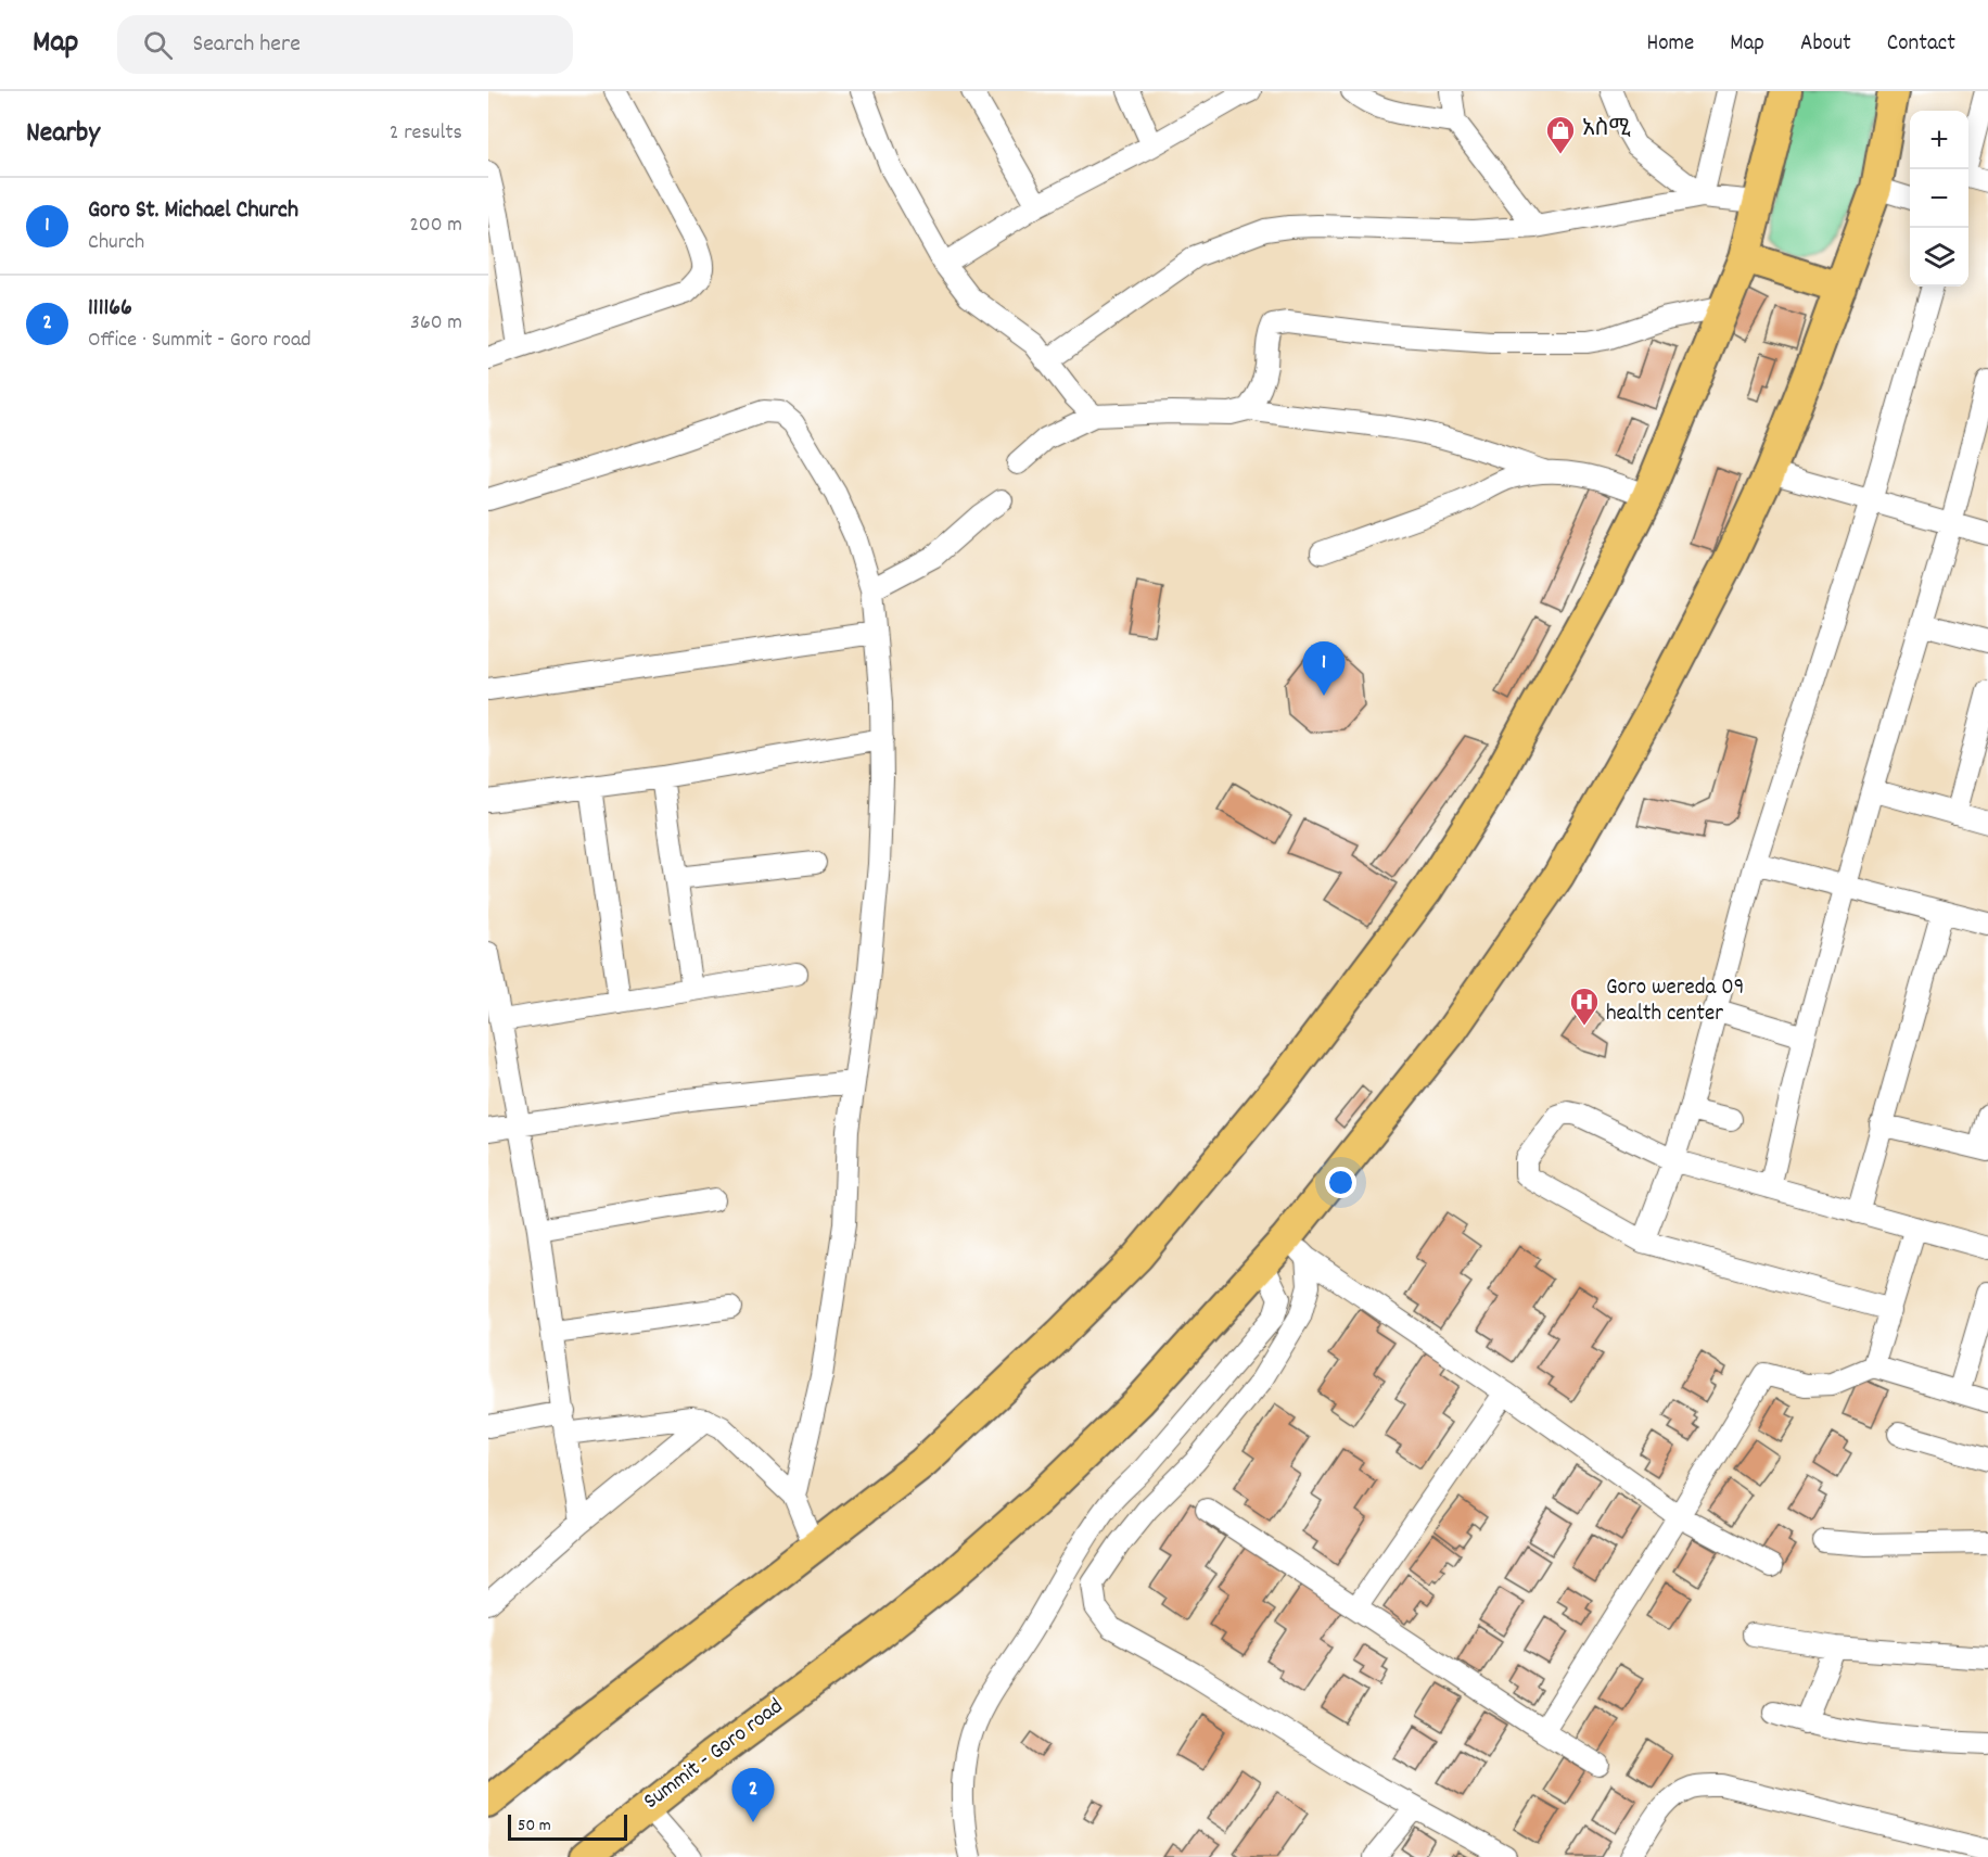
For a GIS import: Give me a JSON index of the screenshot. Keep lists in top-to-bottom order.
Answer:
{
  "streets": {
    "highway": ["Summit - Goro road"]
  },
  "places": {
    "shop": ["አስሚ"],
    "hospital": ["Goro wereda 09 health center"]
  },
  "scale_bar": "50 m",
  "page": {
    "header": "Map",
    "search": "Search here",
    "nav": [
      "Home",
      "Map",
      "About",
      "Contact"
    ],
    "heading": ["Nearby", "2 results"],
    "map_buttons": ["+", "−"],
    "list": [
      {
        "mark": "1",
        "name": "Goro St. Michael Church",
        "note": "Church",
        "value": "200 m"
      },
      {
        "mark": "2",
        "name": "111166",
        "note": "Office · Summit - Goro road",
        "value": "360 m"
      }
    ],
    "pins": ["1", "2"],
    "scale": "50 m"
  }
}
